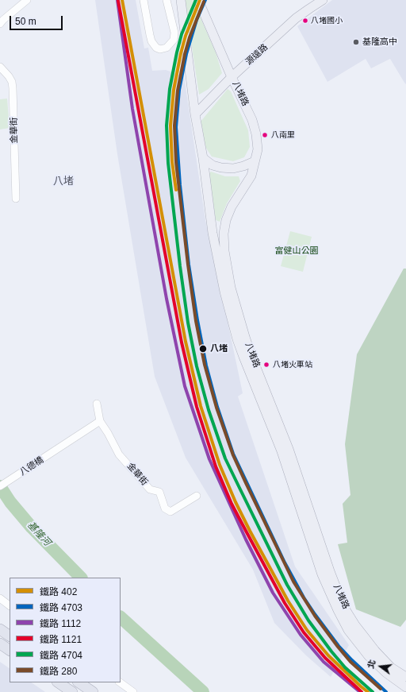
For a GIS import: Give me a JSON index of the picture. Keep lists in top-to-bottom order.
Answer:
{
  "streets": {
    "main road": ["源遠路", "八堵路"],
    "street": ["金華街", "八德橋"]
  },
  "crossings": [
    ["源遠路", "八堵路"],
    ["金華街", "八德橋"]
  ],
  "districts": ["八堵"],
  "water": ["基隆河"],
  "parks": ["富健山公園"],
  "places": [
    "八堵國小",
    "基隆高中",
    "八南里",
    "八堵",
    "八堵火車站"
  ],
  "lines": [
    "rail line 402",
    "rail line 4703",
    "rail line 1112",
    "rail line 4704",
    "rail line 1121",
    "rail line 280"
  ],
  "legend": [
    "鐵路 402",
    "鐵路 4703",
    "鐵路 1112",
    "鐵路 1121",
    "鐵路 4704",
    "鐵路 280"
  ],
  "scale_bar": "50 m",
  "north": "left"
}
